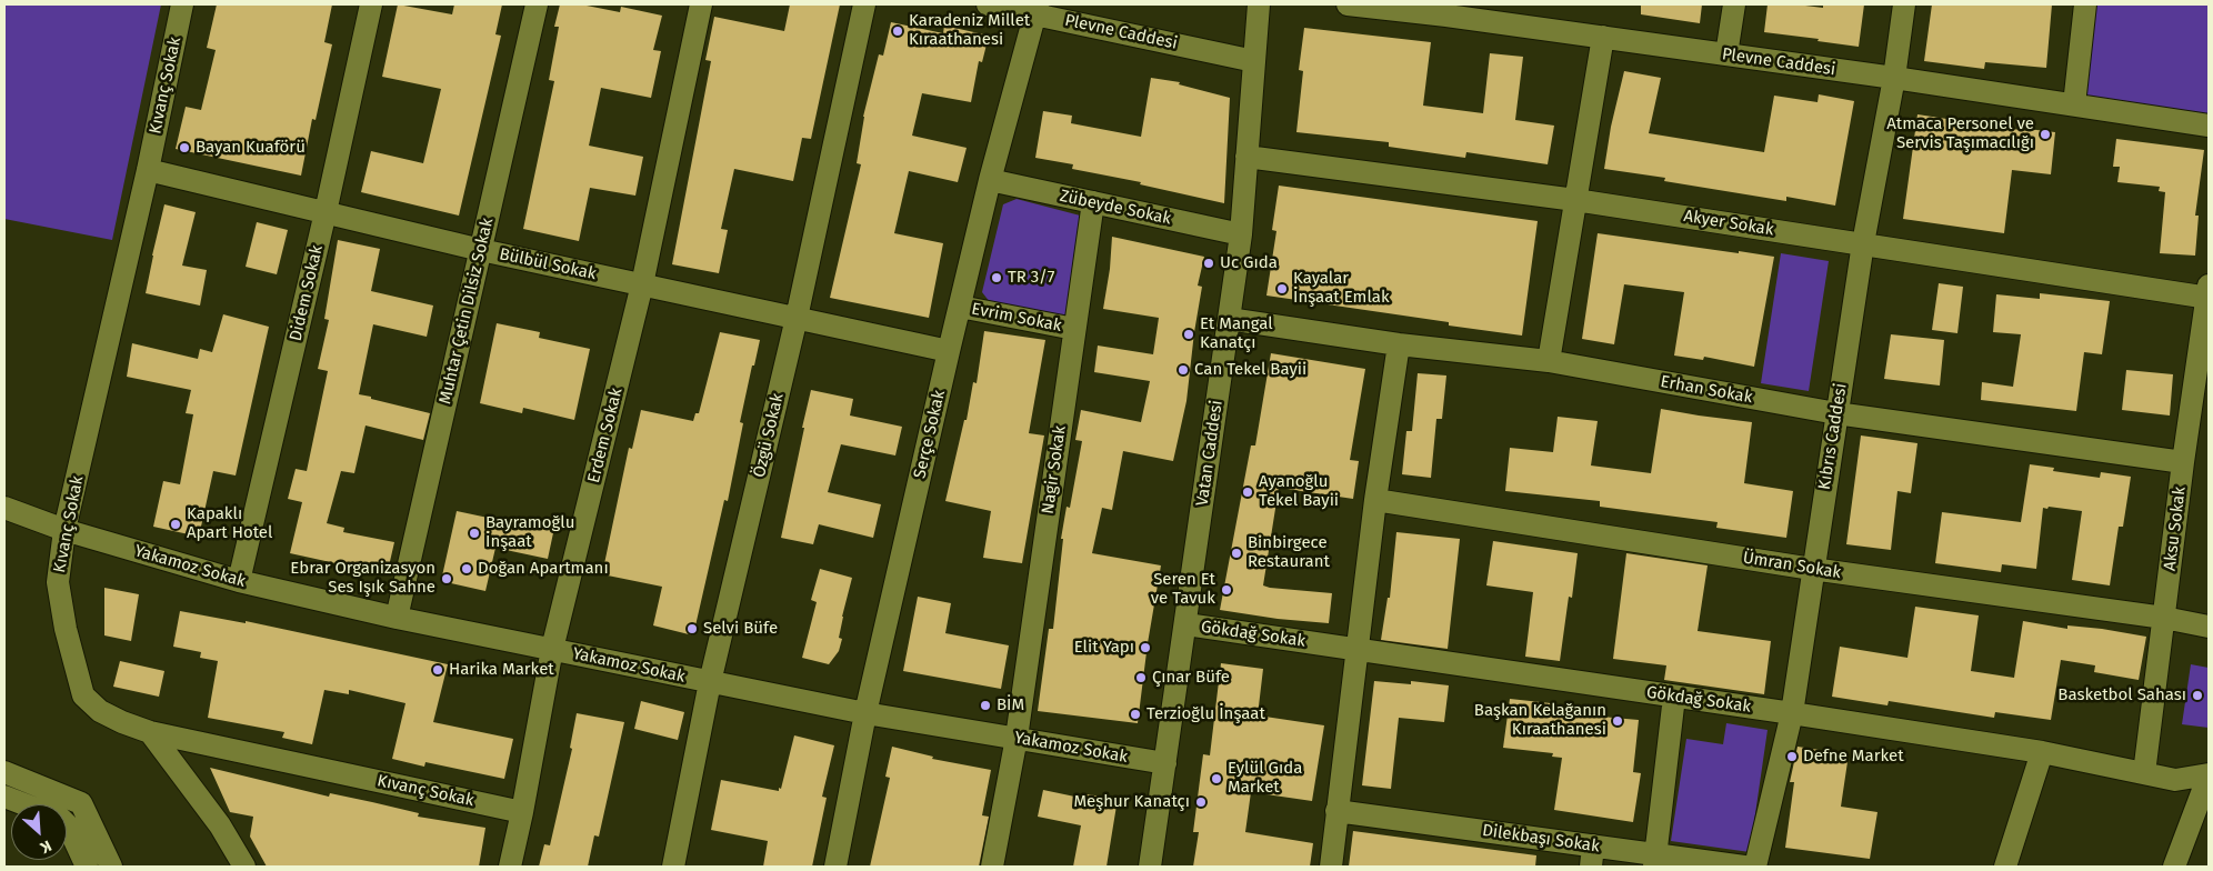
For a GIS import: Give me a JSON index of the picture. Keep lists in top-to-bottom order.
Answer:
{
  "streets": {
    "street": [
      "Plevne Caddesi",
      "Kıvanç Sokak",
      "Zübeyde Sokak",
      "Akyer Sokak",
      "Bülbül Sokak",
      "Didem Sokak",
      "Muhtar Çetin Dilsiz Sokak",
      "Evrim Sokak",
      "Erhan Sokak",
      "Serçe Sokak",
      "Erdem Sokak",
      "Özgü Sokak",
      "Kıbrıs Caddesi",
      "Vatan Caddesi",
      "Nagir Sokak",
      "Aksu Sokak",
      "Ümran Sokak",
      "Yakamoz Sokak",
      "Gökdağ Sokak",
      "Dilekbaşı Sokak"
    ]
  },
  "crossings": [
    ["Plevne Caddesi", "Serçe Sokak"],
    ["Plevne Caddesi", "Kıbrıs Caddesi"],
    ["Plevne Caddesi", "Vatan Caddesi"],
    ["Kıvanç Sokak", "Bülbül Sokak"],
    ["Kıvanç Sokak", "Erdem Sokak"],
    ["Kıvanç Sokak", "Yakamoz Sokak"],
    ["Zübeyde Sokak", "Serçe Sokak"],
    ["Zübeyde Sokak", "Vatan Caddesi"],
    ["Zübeyde Sokak", "Nagir Sokak"],
    ["Akyer Sokak", "Kıbrıs Caddesi"],
    ["Akyer Sokak", "Vatan Caddesi"],
    ["Akyer Sokak", "Aksu Sokak"],
    ["Bülbül Sokak", "Didem Sokak"],
    ["Bülbül Sokak", "Muhtar Çetin Dilsiz Sokak"],
    ["Bülbül Sokak", "Serçe Sokak"],
    ["Bülbül Sokak", "Erdem Sokak"],
    ["Bülbül Sokak", "Özgü Sokak"],
    ["Didem Sokak", "Yakamoz Sokak"],
    ["Muhtar Çetin Dilsiz Sokak", "Yakamoz Sokak"],
    ["Evrim Sokak", "Serçe Sokak"],
    ["Evrim Sokak", "Nagir Sokak"],
    ["Erhan Sokak", "Kıbrıs Caddesi"],
    ["Erhan Sokak", "Vatan Caddesi"],
    ["Erhan Sokak", "Aksu Sokak"],
    ["Serçe Sokak", "Yakamoz Sokak"],
    ["Erdem Sokak", "Yakamoz Sokak"],
    ["Özgü Sokak", "Yakamoz Sokak"],
    ["Kıbrıs Caddesi", "Ümran Sokak"],
    ["Kıbrıs Caddesi", "Gökdağ Sokak"],
    ["Vatan Caddesi", "Yakamoz Sokak"],
    ["Vatan Caddesi", "Gökdağ Sokak"],
    ["Nagir Sokak", "Yakamoz Sokak"],
    ["Aksu Sokak", "Ümran Sokak"],
    ["Aksu Sokak", "Gökdağ Sokak"]
  ],
  "places": [
    "Karadeniz Millet Kıraathanesi",
    "Atmaca Personel ve Servis Taşımacılığı",
    "Bayan Kuaförü",
    "Uc Gıda",
    "TR 3/7",
    "Kayalar İnşaat Emlak",
    "Et Mangal Kanatçı",
    "Can Tekel Bayii",
    "Ayanoğlu Tekel Bayii",
    "Kapaklı Apart Hotel",
    "Bayramoğlu İnşaat",
    "Binbirgece Restaurant",
    "Doğan Apartmanı",
    "Ebrar Organizasyon Ses Işık Sahne",
    "Seren Et ve Tavuk",
    "Selvi Büfe",
    "Elit Yapı",
    "Harika Market",
    "Çınar Büfe",
    "Basketbol Sahası",
    "BİM",
    "Terzioğlu İnşaat",
    "Başkan Kelağanın Kıraathanesi",
    "Defne Market",
    "Eylül Gıda Market",
    "Meşhur Kanatçı"
  ],
  "north": "bottom right"
}
